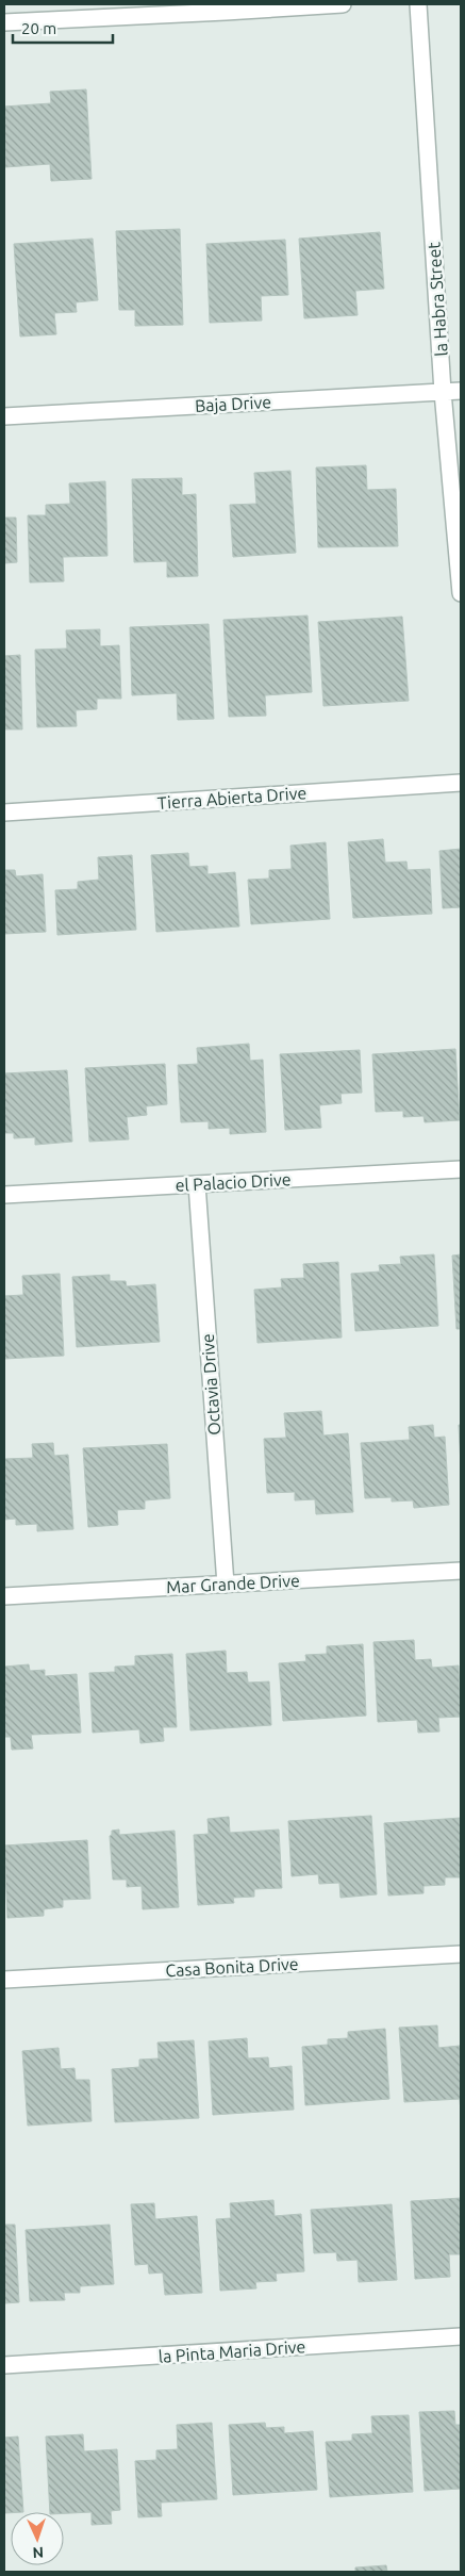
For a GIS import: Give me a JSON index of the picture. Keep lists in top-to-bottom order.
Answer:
{
  "streets": {
    "street": [
      "la Habra Street",
      "Baja Drive",
      "Tierra Abierta Drive",
      "el Palacio Drive",
      "Octavia Drive",
      "Mar Grande Drive",
      "Casa Bonita Drive",
      "la Pinta Maria Drive"
    ]
  },
  "crossings": [
    ["la Habra Street", "Baja Drive"],
    ["el Palacio Drive", "Octavia Drive"],
    ["Octavia Drive", "Mar Grande Drive"]
  ],
  "scale_bar": "20 m",
  "north": "bottom"
}
